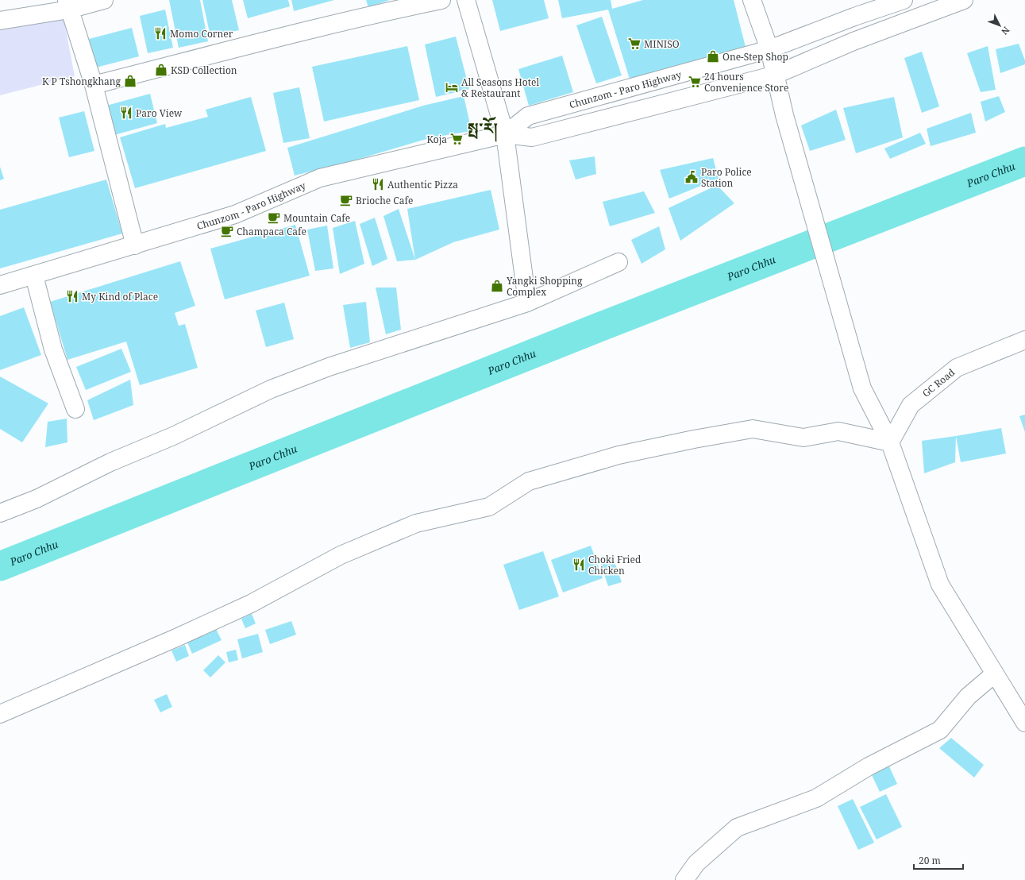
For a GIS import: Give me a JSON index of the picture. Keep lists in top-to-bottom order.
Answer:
{
  "streets": {
    "street": ["Chunzom - Paro Highway", "GC Road"]
  },
  "districts": ["སྤ་རོ།"],
  "water": ["Paro Chhu"],
  "places": {
    "restaurant": [
      "Momo Corner",
      "Paro View",
      "Authentic Pizza",
      "My Kind of Place",
      "Choki Fried Chicken"
    ],
    "supermarket": ["MINISO", "24 hours Convenience Store", "Koja"],
    "shop": [
      "One-Step Shop",
      "KSD Collection",
      "K P Tshongkhang",
      "Yangki Shopping Complex"
    ],
    "hotel": ["All Seasons Hotel & Restaurant"],
    "public building": ["Paro Police Station"],
    "cafe": ["Brioche Cafe", "Mountain Cafe", "Champaca Cafe"]
  },
  "scale_bar": "20 m",
  "north": "bottom right"
}
